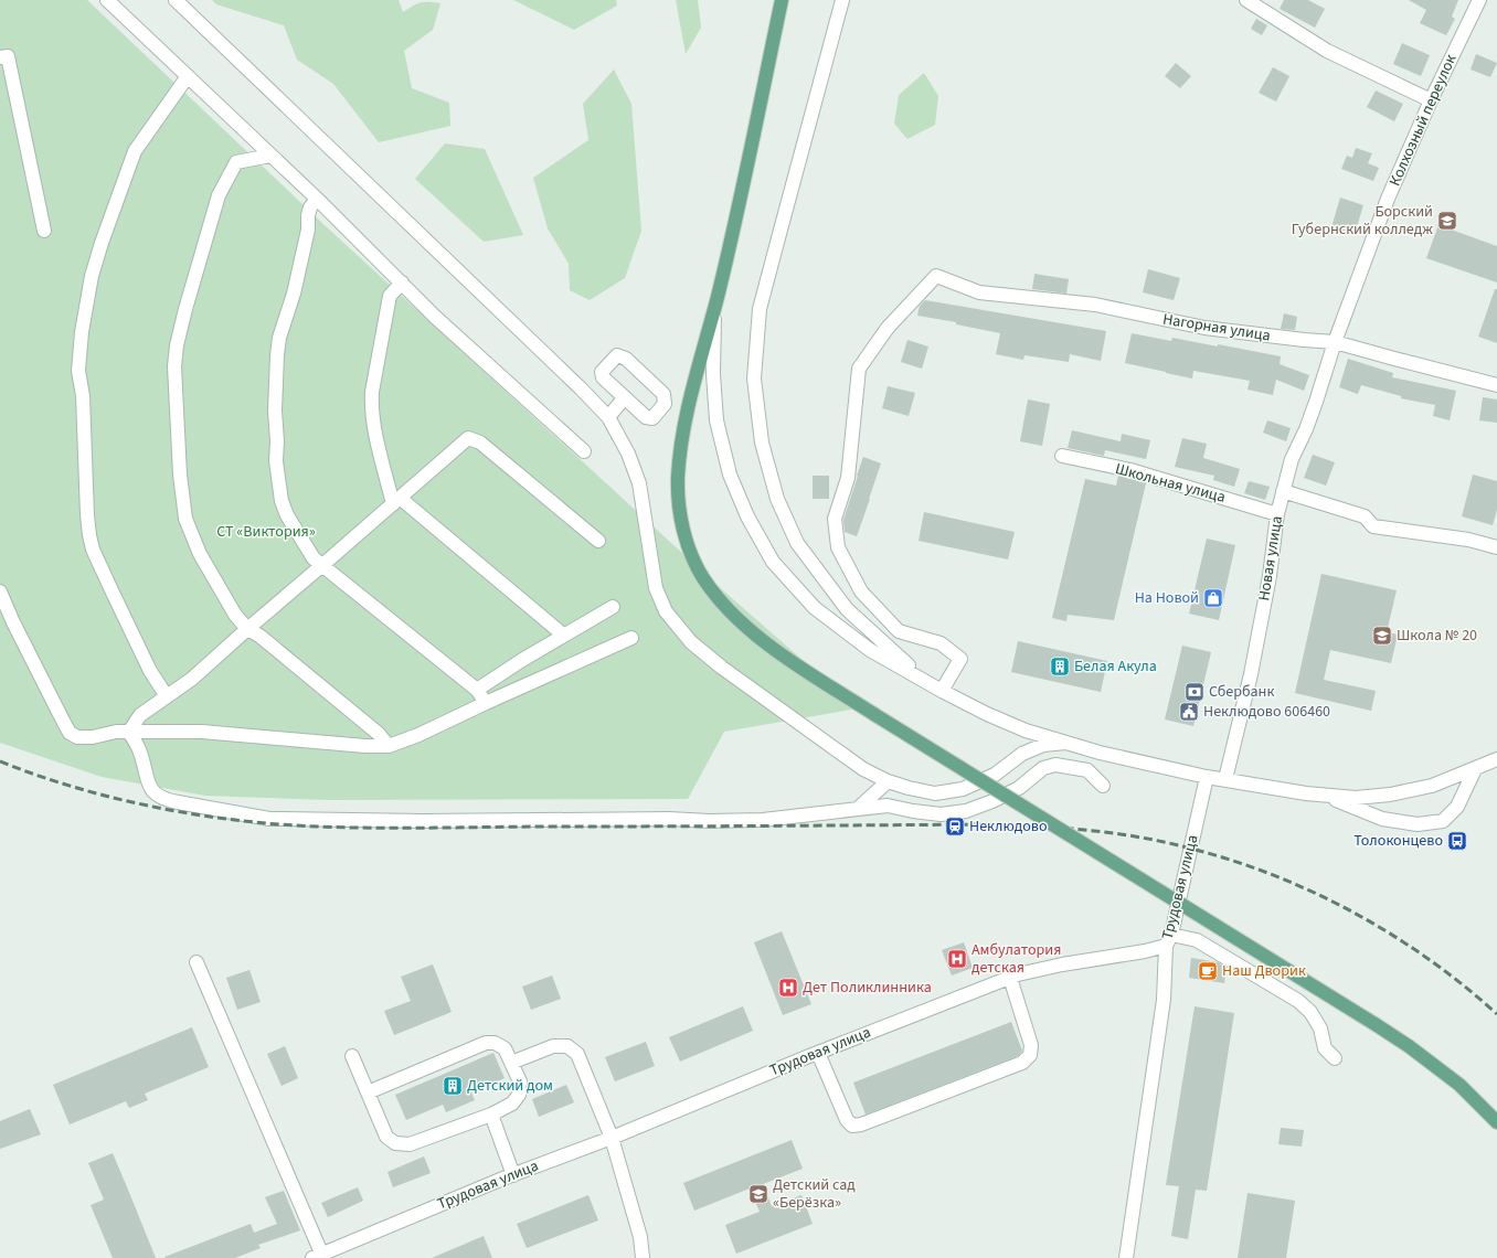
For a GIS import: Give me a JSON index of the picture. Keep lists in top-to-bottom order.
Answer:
{
  "streets": {
    "street": [
      "Колхозный переулок",
      "Нагорная улица",
      "Школьная улица",
      "Новая улица",
      "Трудовая улица"
    ]
  },
  "crossings": [
    ["Колхозный переулок", "Нагорная улица"],
    ["Колхозный переулок", "Новая улица"],
    ["Нагорная улица", "Новая улица"],
    ["Школьная улица", "Новая улица"]
  ],
  "parks": ["СТ «Виктория»"],
  "places": {
    "school or university": ["Борский Губернский колледж", "Школа № 20", "Детский сад «Берёзка»"],
    "shop": ["На Новой"],
    "building": ["Белая Акула", "Детский дом"],
    "bank": ["Сбербанк"],
    "public building": ["Неклюдово 606460"],
    "station": ["Неклюдово"],
    "bus stop": ["Толоконцево"],
    "hospital": ["Амбулатория детская", "Дет Поликлинника"],
    "cafe": ["Наш Дворик"]
  }
}
